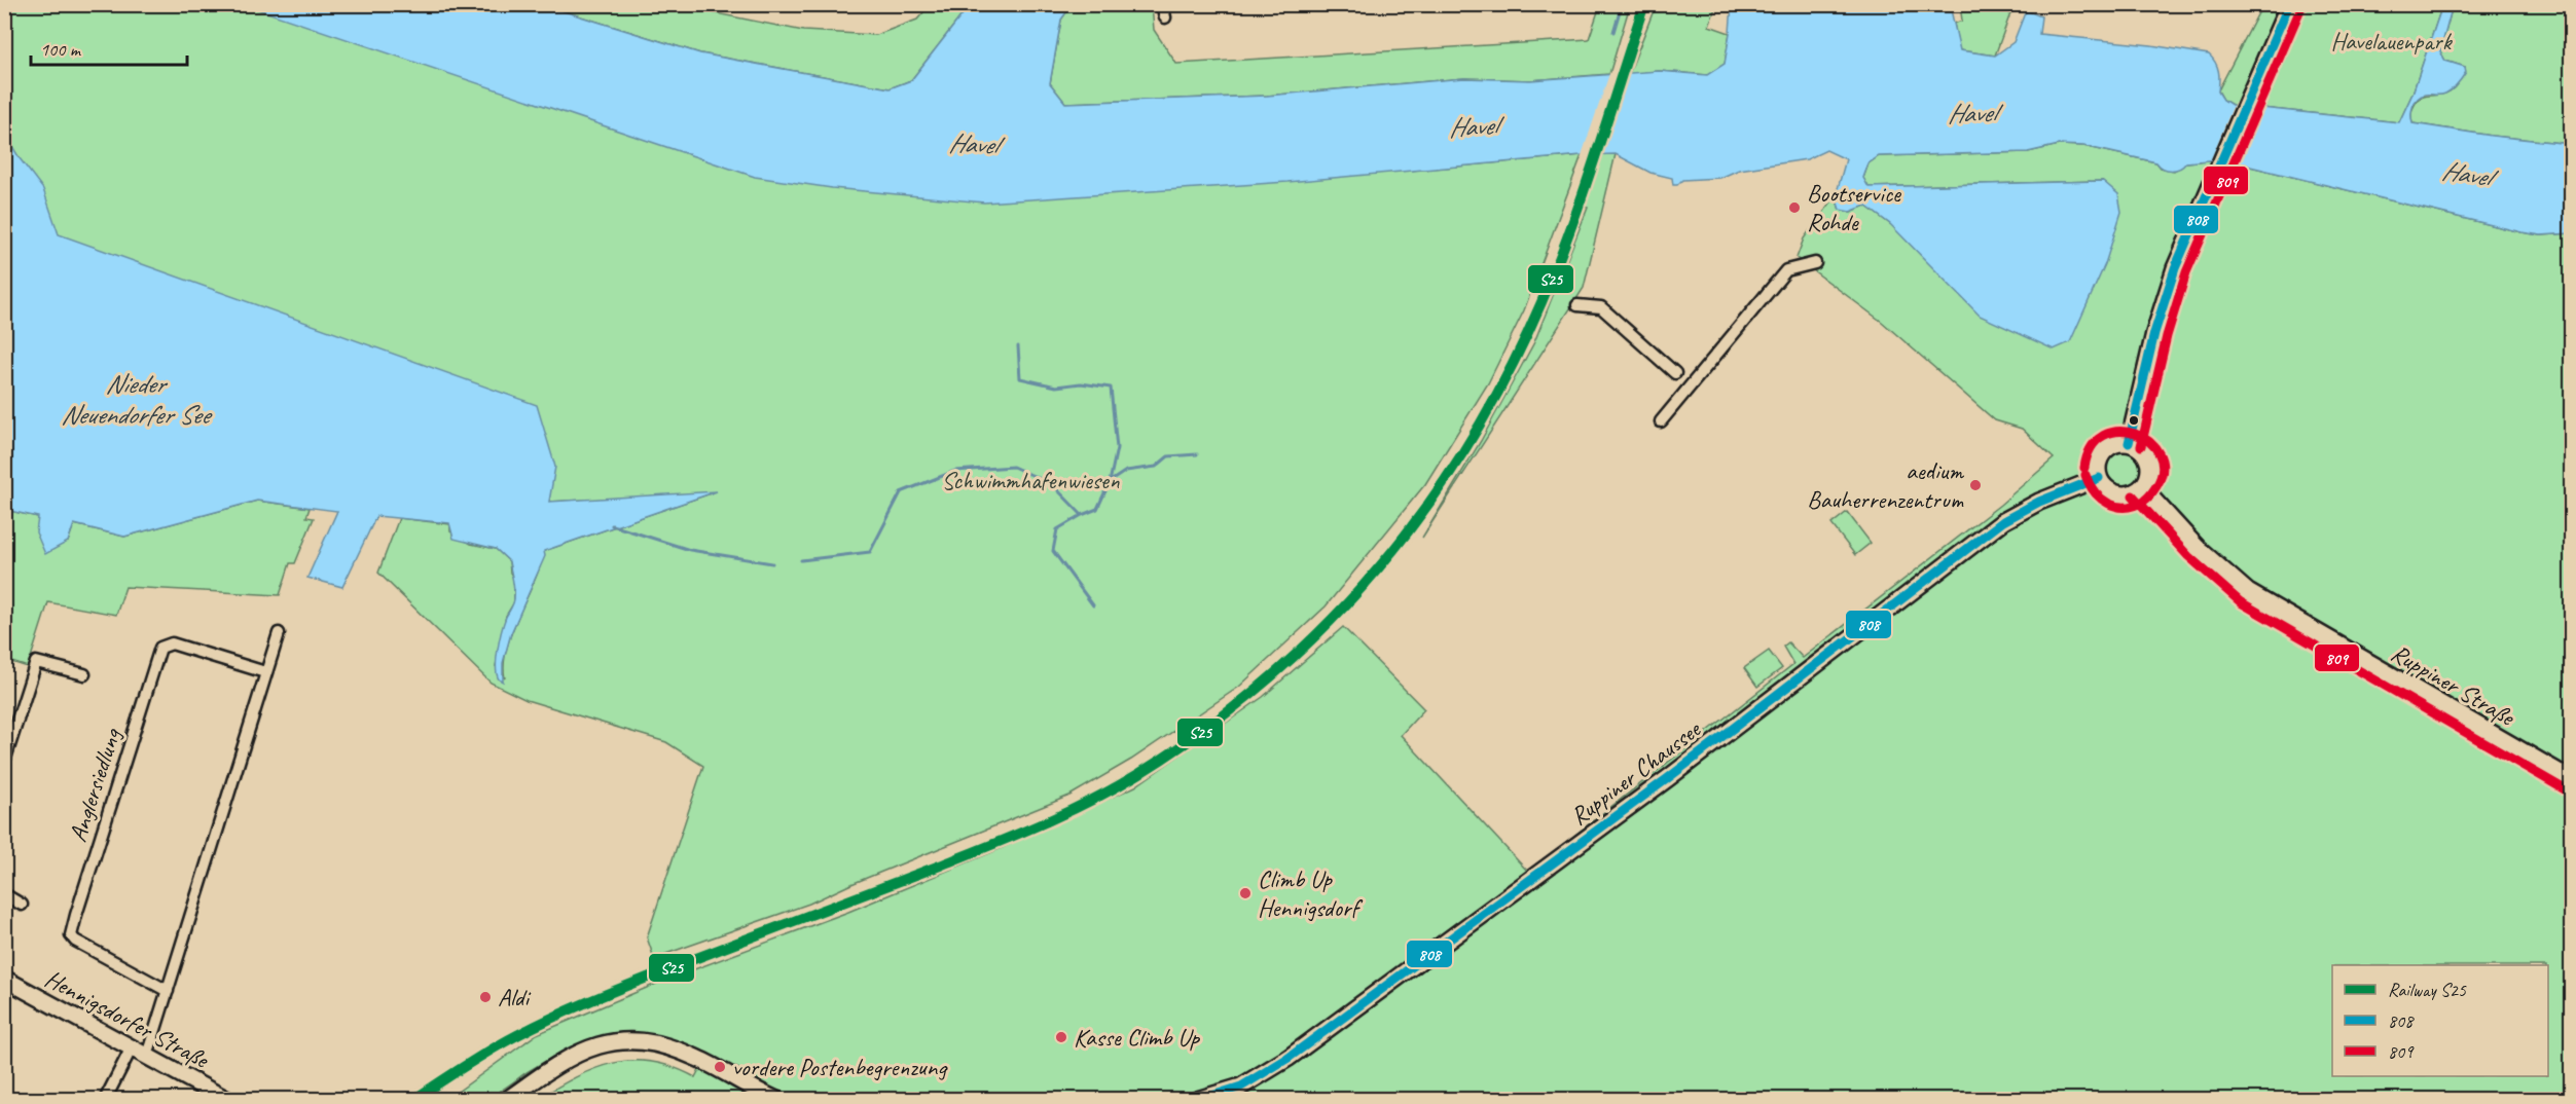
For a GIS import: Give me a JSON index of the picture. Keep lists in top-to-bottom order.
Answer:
{
  "streets": {
    "main road": ["Ruppiner Straße", "Ruppiner Chaussee", "Hennigsdorfer Straße"],
    "street": ["Anglersiedlung"]
  },
  "crossings": [
    ["Ruppiner Straße", "Ruppiner Chaussee"]
  ],
  "water": ["Havel", "Nieder Neuendorfer See"],
  "parks": ["Havelauenpark", "Schwimmhafenwiesen"],
  "places": [
    "Bootservice Rohde",
    "aedium Bauherrenzentrum",
    "Climb Up Hennigsdorf",
    "Aldi",
    "Kasse Climb Up",
    "vordere Postenbegrenzung"
  ],
  "lines": ["rail line S25", "transit line 808", "transit line 809"],
  "legend": ["Railway S25", "808", "809"],
  "scale_bar": "100 m"
}
